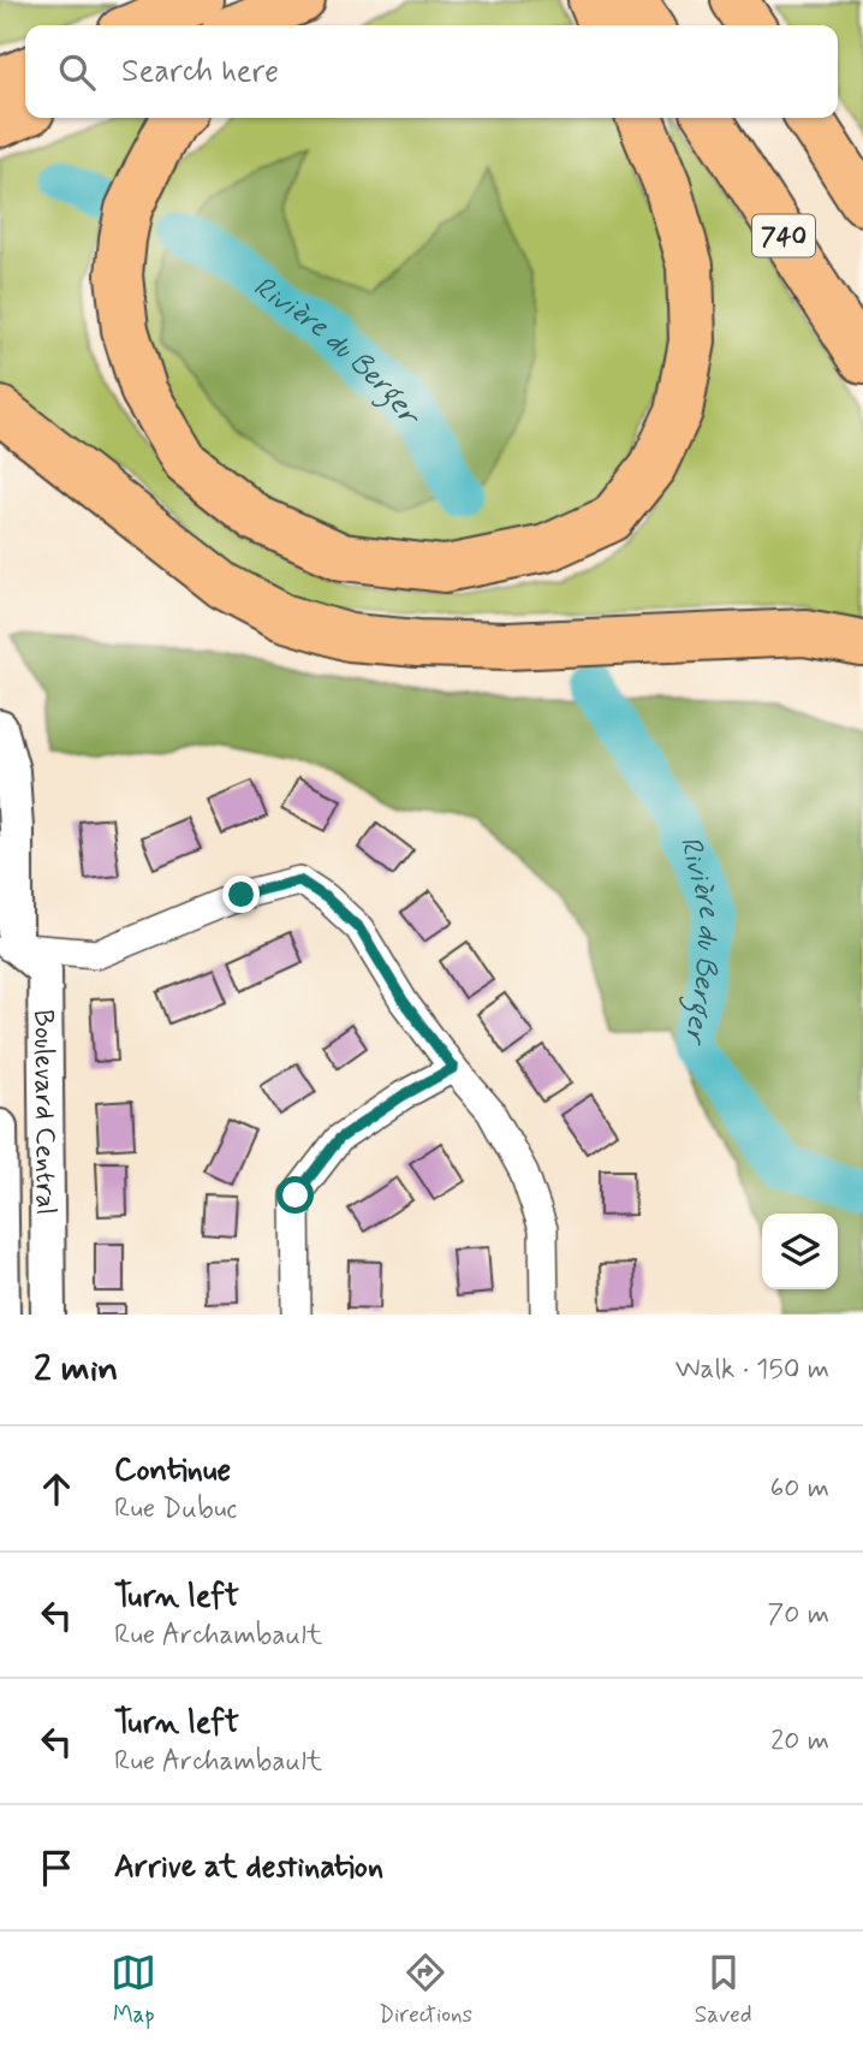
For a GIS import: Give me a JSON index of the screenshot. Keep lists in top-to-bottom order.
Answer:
{
  "streets": {
    "highway": ["740"],
    "street": ["Boulevard Central"]
  },
  "water": ["Rivière du Berger"],
  "page": {
    "search": "Search here",
    "heading": ["2 min", "Walk · 150 m"],
    "list": [
      ["Continue", "Rue Dubuc", "60 m"],
      ["Turn left", "Rue Archambault", "70 m"],
      ["Turn left", "Rue Archambault", "20 m"],
      "Arrive at destination"
    ],
    "nav": ["Map", "Directions", "Saved"]
  }
}
